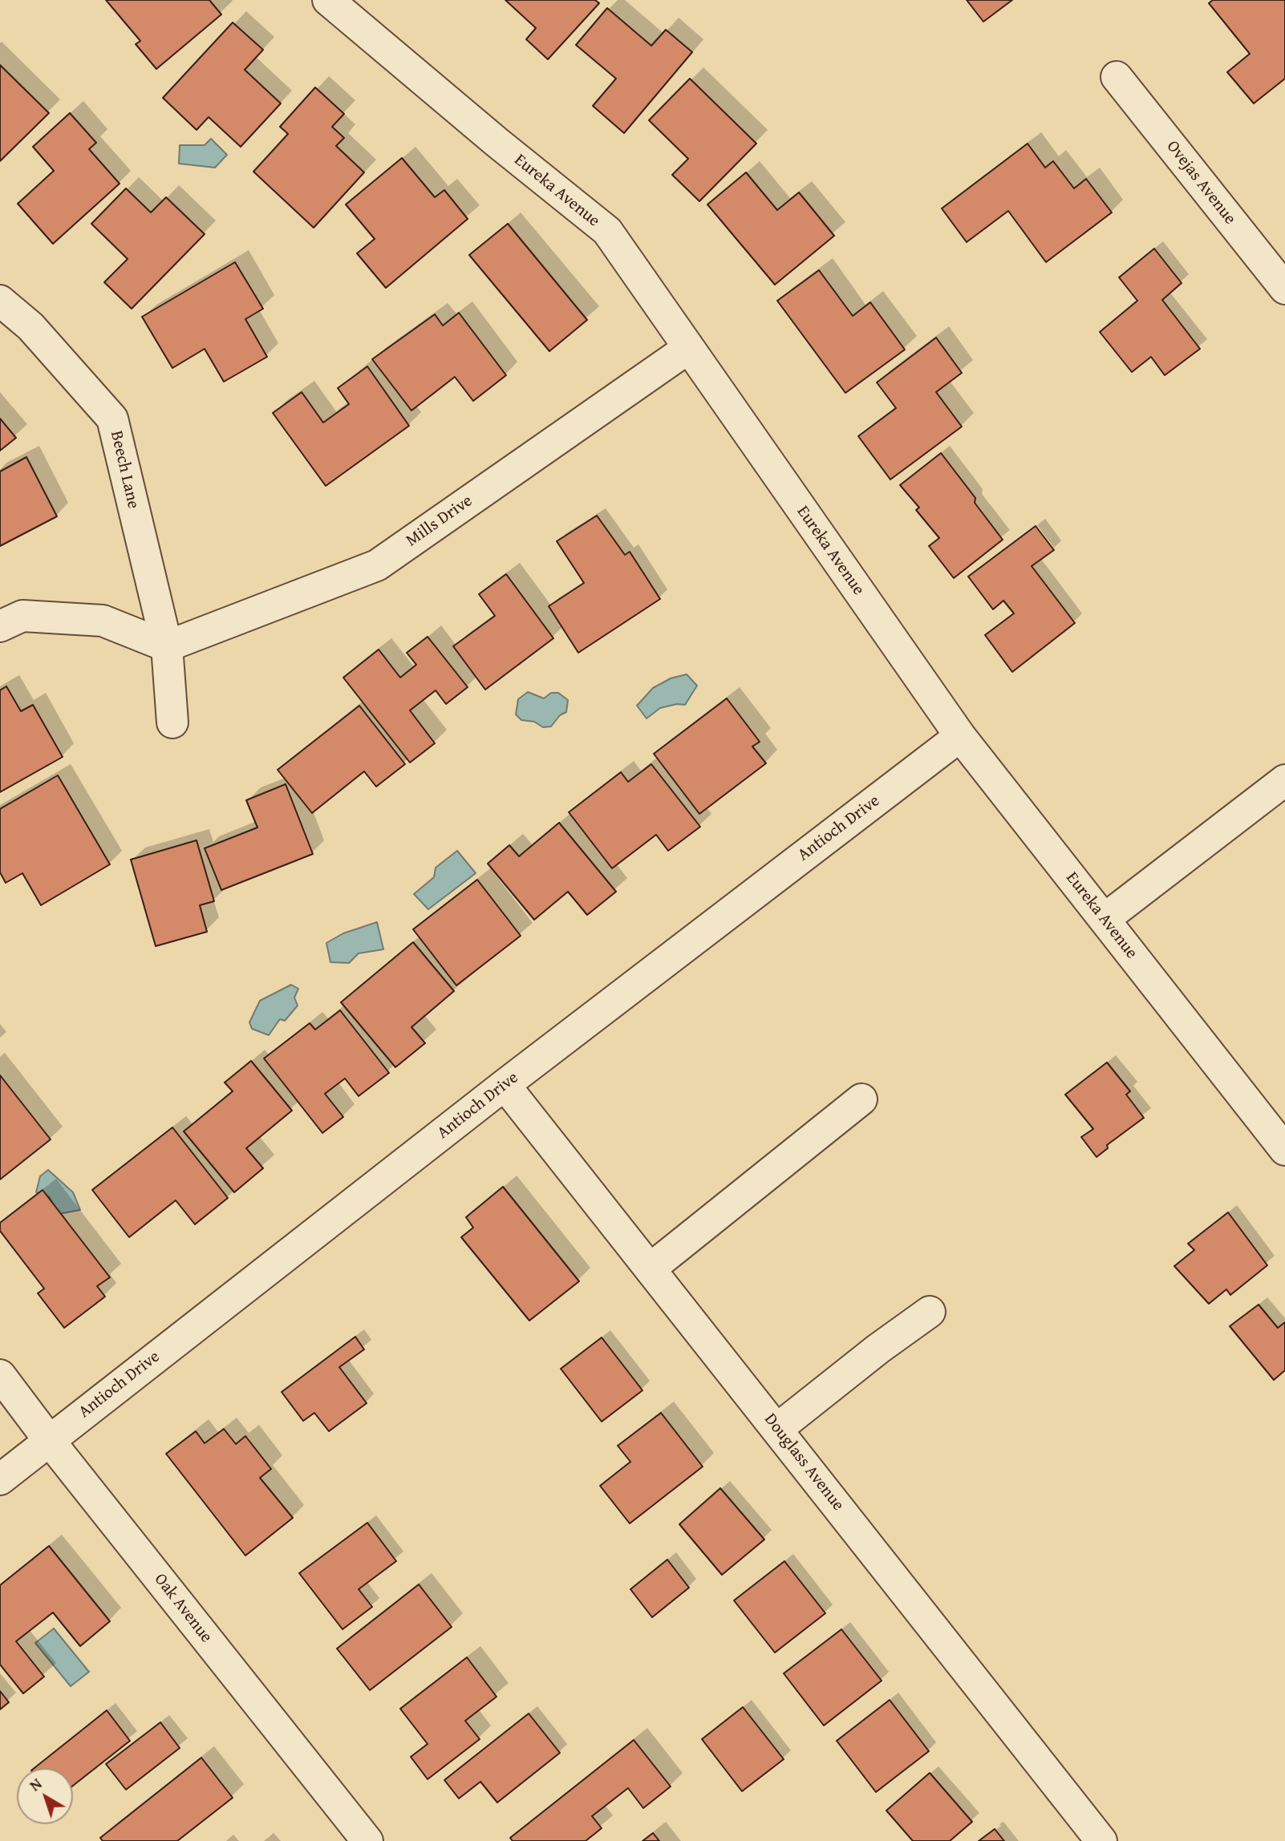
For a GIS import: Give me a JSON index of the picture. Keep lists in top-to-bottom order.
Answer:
{
  "streets": {
    "street": [
      "Ovejas Avenue",
      "Eureka Avenue",
      "Beech Lane",
      "Mills Drive",
      "Antioch Drive",
      "Douglass Avenue",
      "Oak Avenue"
    ]
  },
  "crossings": [
    ["Eureka Avenue", "Mills Drive"],
    ["Eureka Avenue", "Antioch Drive"],
    ["Beech Lane", "Mills Drive"],
    ["Antioch Drive", "Douglass Avenue"],
    ["Antioch Drive", "Oak Avenue"]
  ],
  "north": "top left"
}
